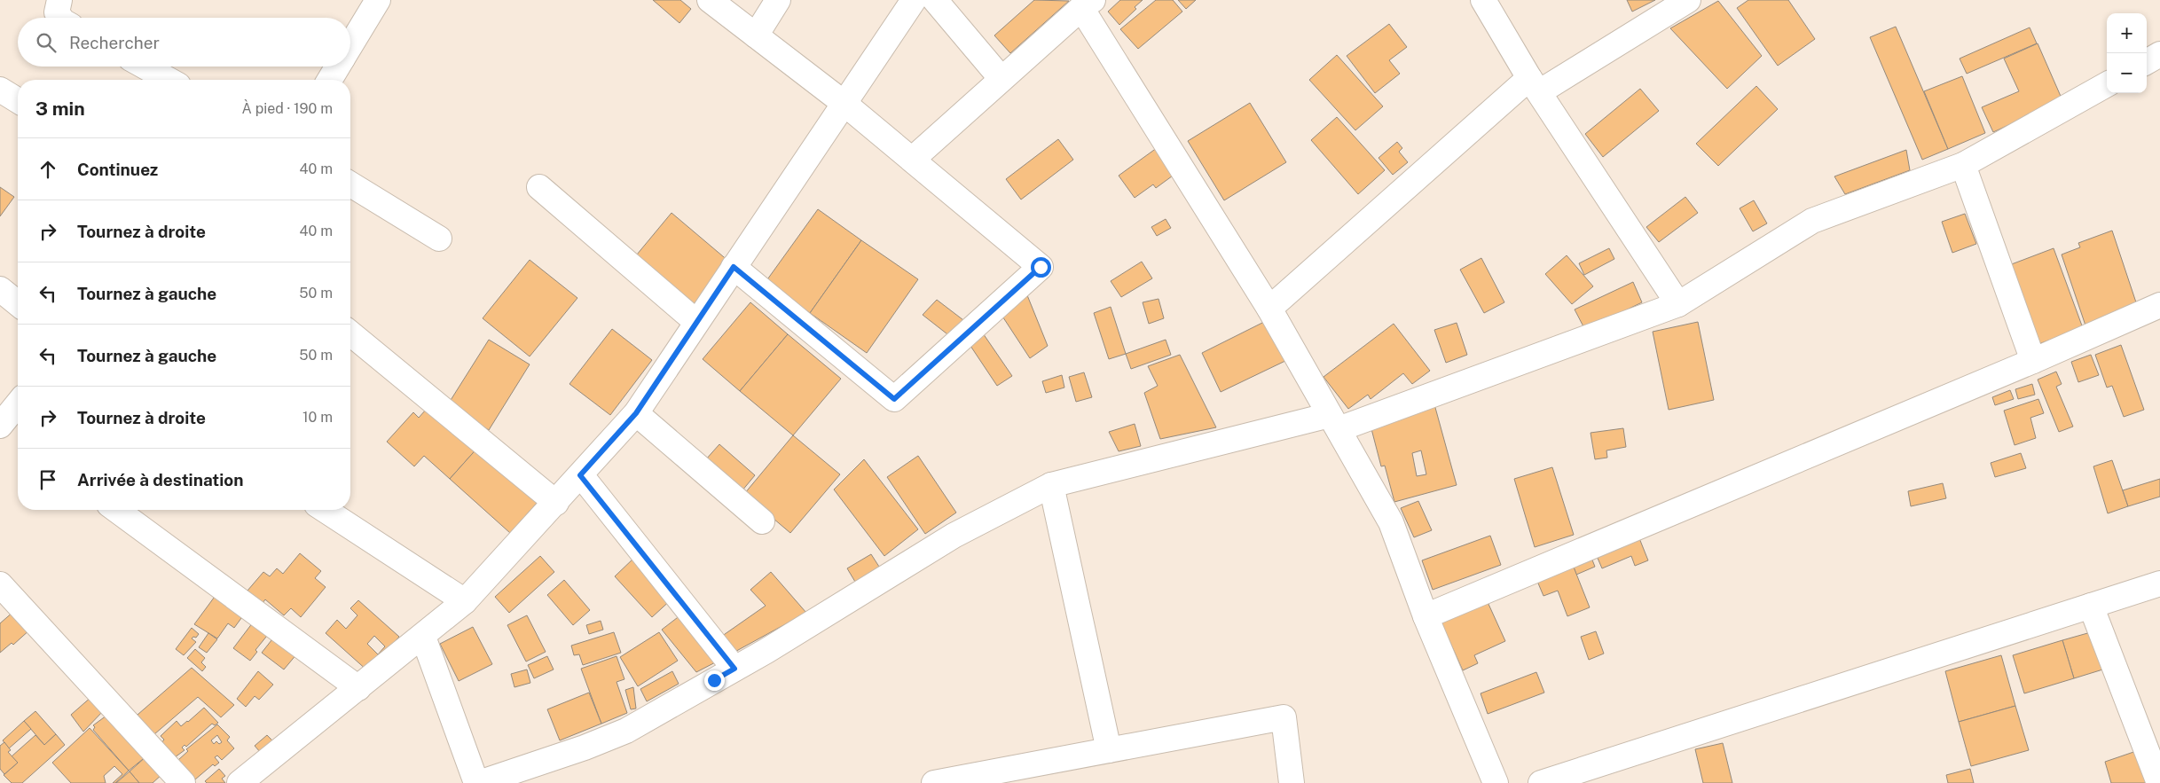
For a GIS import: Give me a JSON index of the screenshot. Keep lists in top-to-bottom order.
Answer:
{
  "page": {
    "map_buttons": ["+", "−"],
    "search": "Rechercher",
    "heading": ["3 min", "À pied · 190 m"],
    "list": [
      ["Continuez", "40 m"],
      ["Tournez à droite", "40 m"],
      ["Tournez à gauche", "50 m"],
      ["Tournez à gauche", "50 m"],
      ["Tournez à droite", "10 m"],
      "Arrivée à destination"
    ]
  }
}
